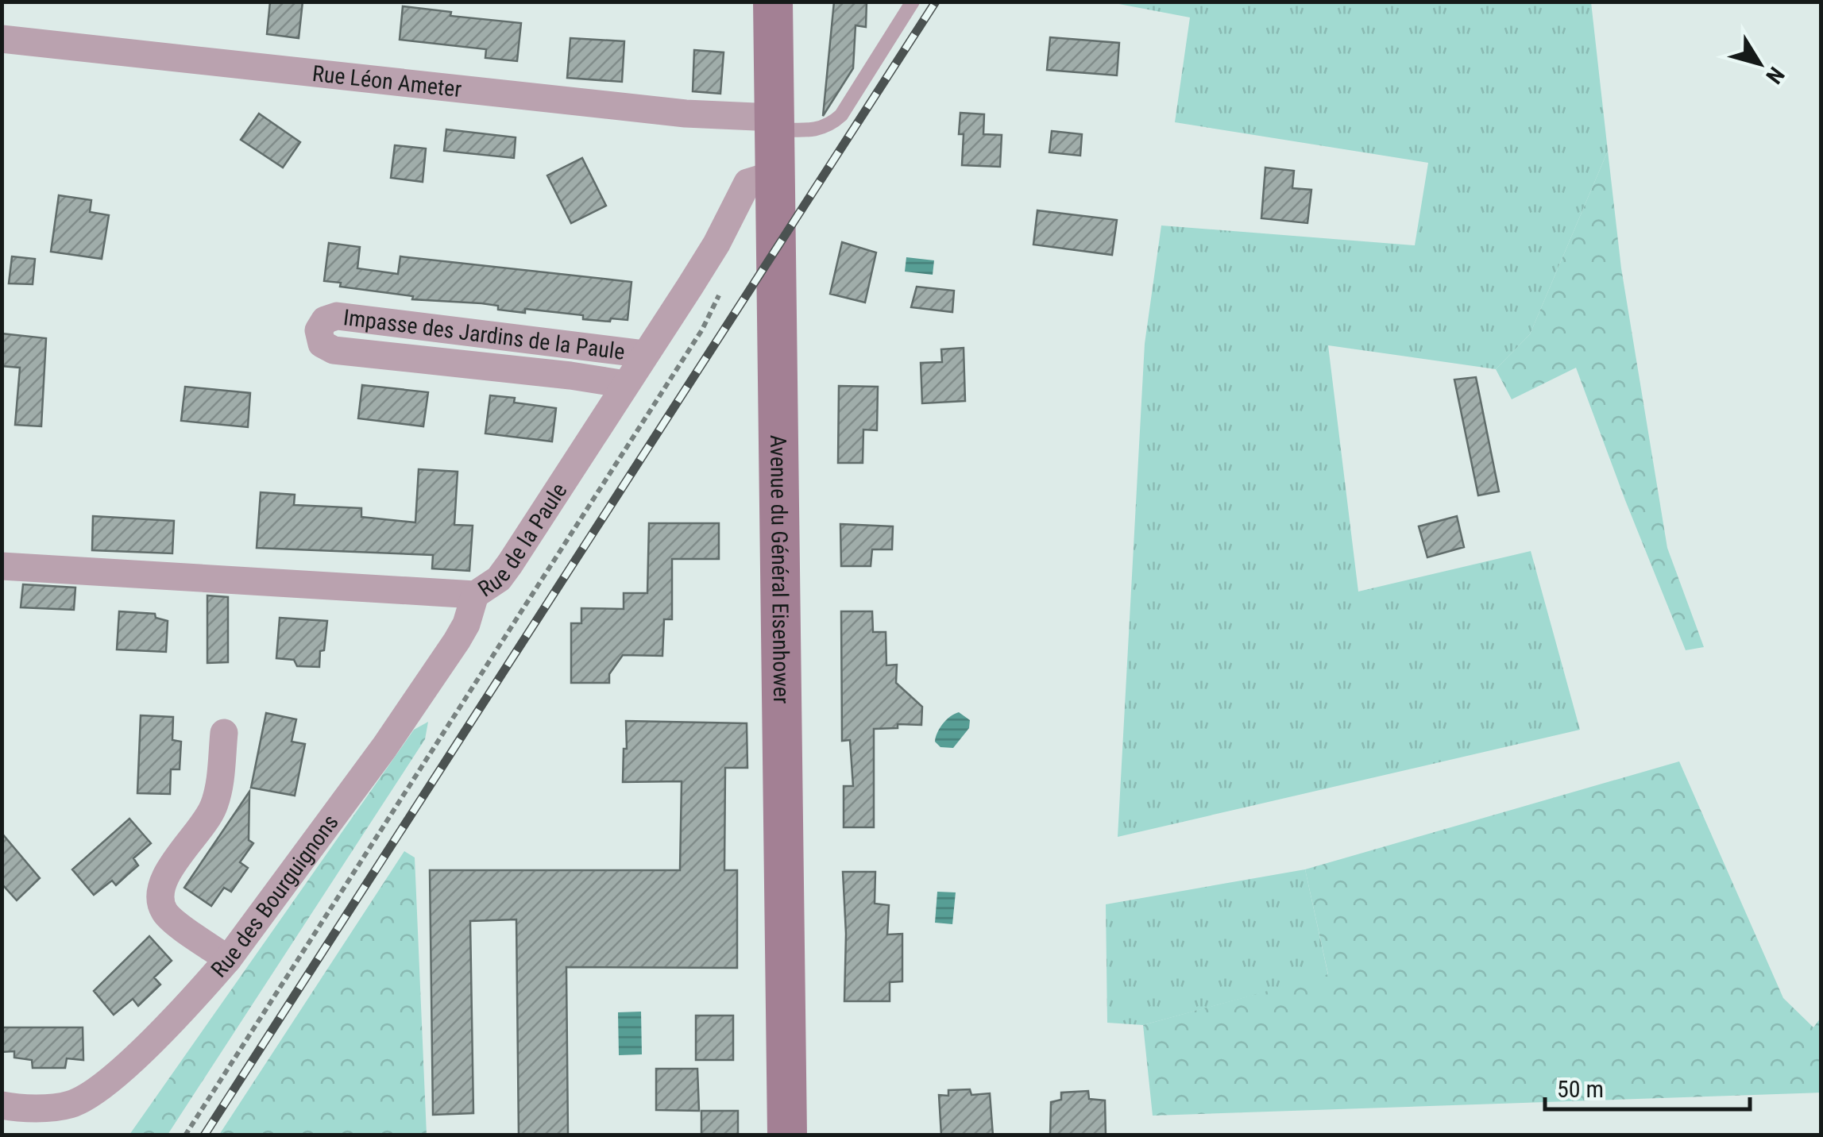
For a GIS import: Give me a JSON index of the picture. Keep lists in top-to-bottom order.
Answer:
{
  "streets": {
    "main road": ["Avenue du Général Eisenhower"],
    "street": [
      "Rue Léon Ameter",
      "Impasse des Jardins de la Paule",
      "Rue de la Paule",
      "Rue des Bourguignons"
    ]
  },
  "crossings": [
    ["Rue Léon Ameter", "Avenue du Général Eisenhower"],
    ["Impasse des Jardins de la Paule", "Rue de la Paule"],
    ["Rue de la Paule", "Avenue du Général Eisenhower"],
    ["Rue de la Paule", "Rue des Bourguignons"]
  ],
  "scale_bar": "50 m",
  "north": "bottom right"
}
